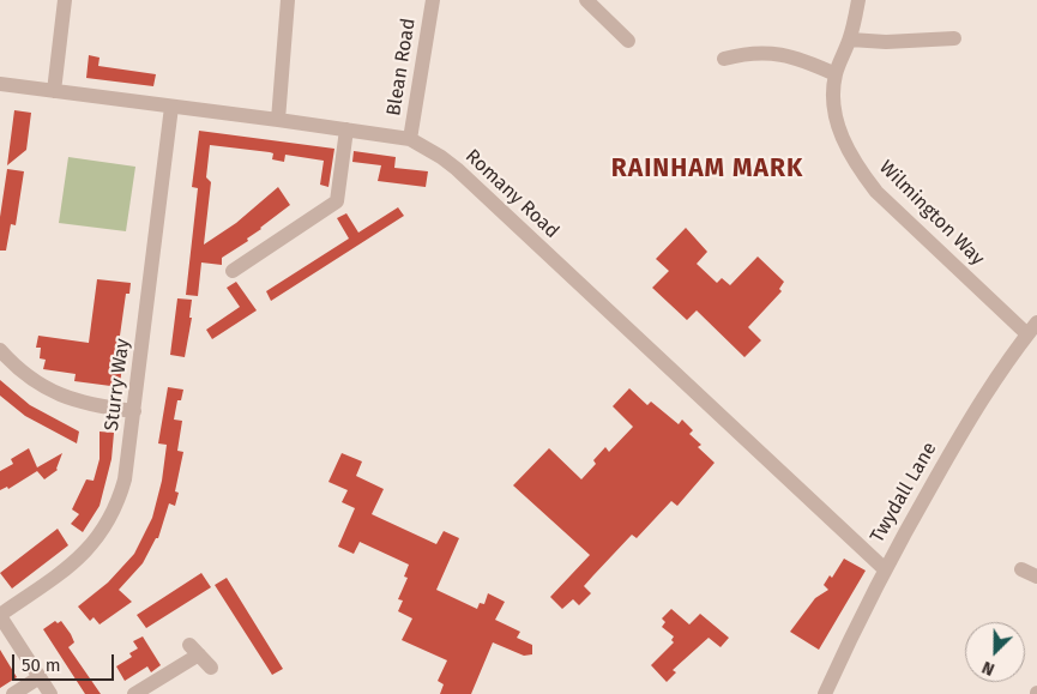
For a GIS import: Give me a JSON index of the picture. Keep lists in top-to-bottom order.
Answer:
{
  "streets": {
    "street": [
      "Blean Road",
      "Romany Road",
      "Wilmington Way",
      "Sturry Way",
      "Twydall Lane"
    ]
  },
  "crossings": [
    ["Blean Road", "Romany Road"],
    ["Romany Road", "Sturry Way"],
    ["Romany Road", "Twydall Lane"],
    ["Wilmington Way", "Twydall Lane"]
  ],
  "districts": ["RAINHAM MARK"],
  "scale_bar": "50 m",
  "north": "bottom left"
}
